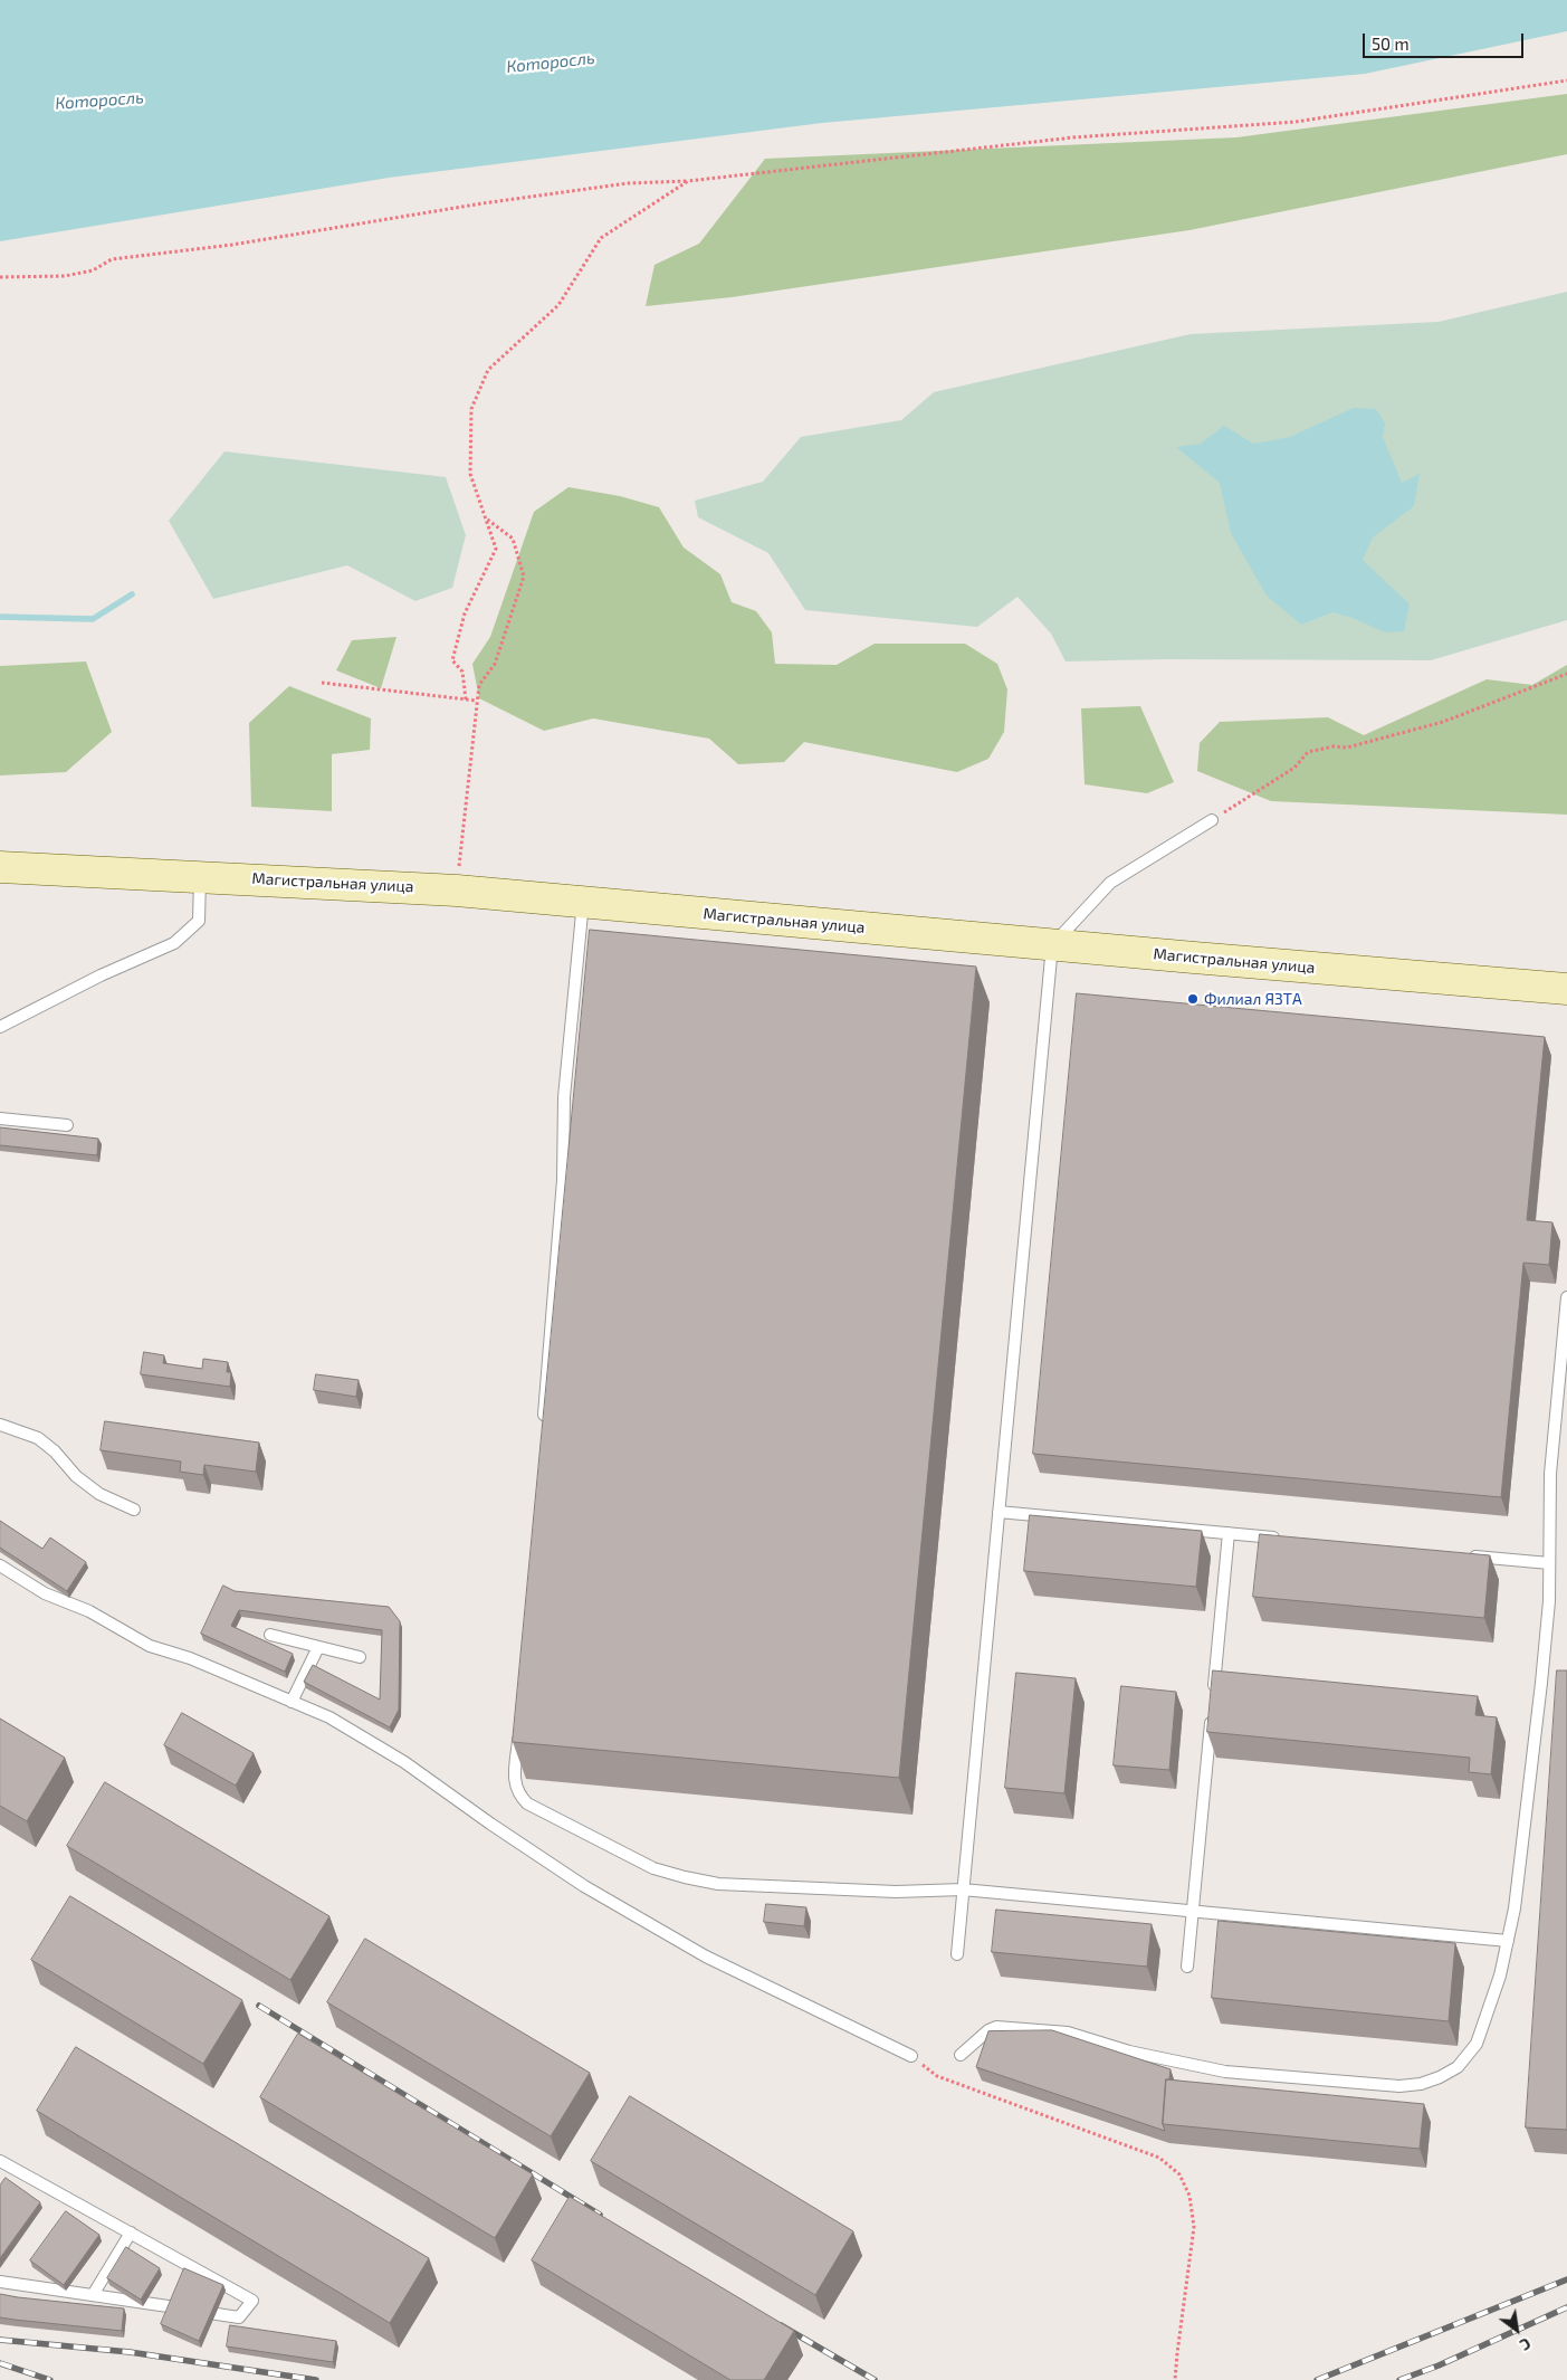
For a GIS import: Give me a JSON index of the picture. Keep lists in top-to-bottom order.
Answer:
{
  "streets": {
    "main road": ["Магистральная улица"]
  },
  "water": ["Которосль"],
  "places": ["Филиал ЯЗТА"],
  "scale_bar": "50 m",
  "north": "bottom right"
}
